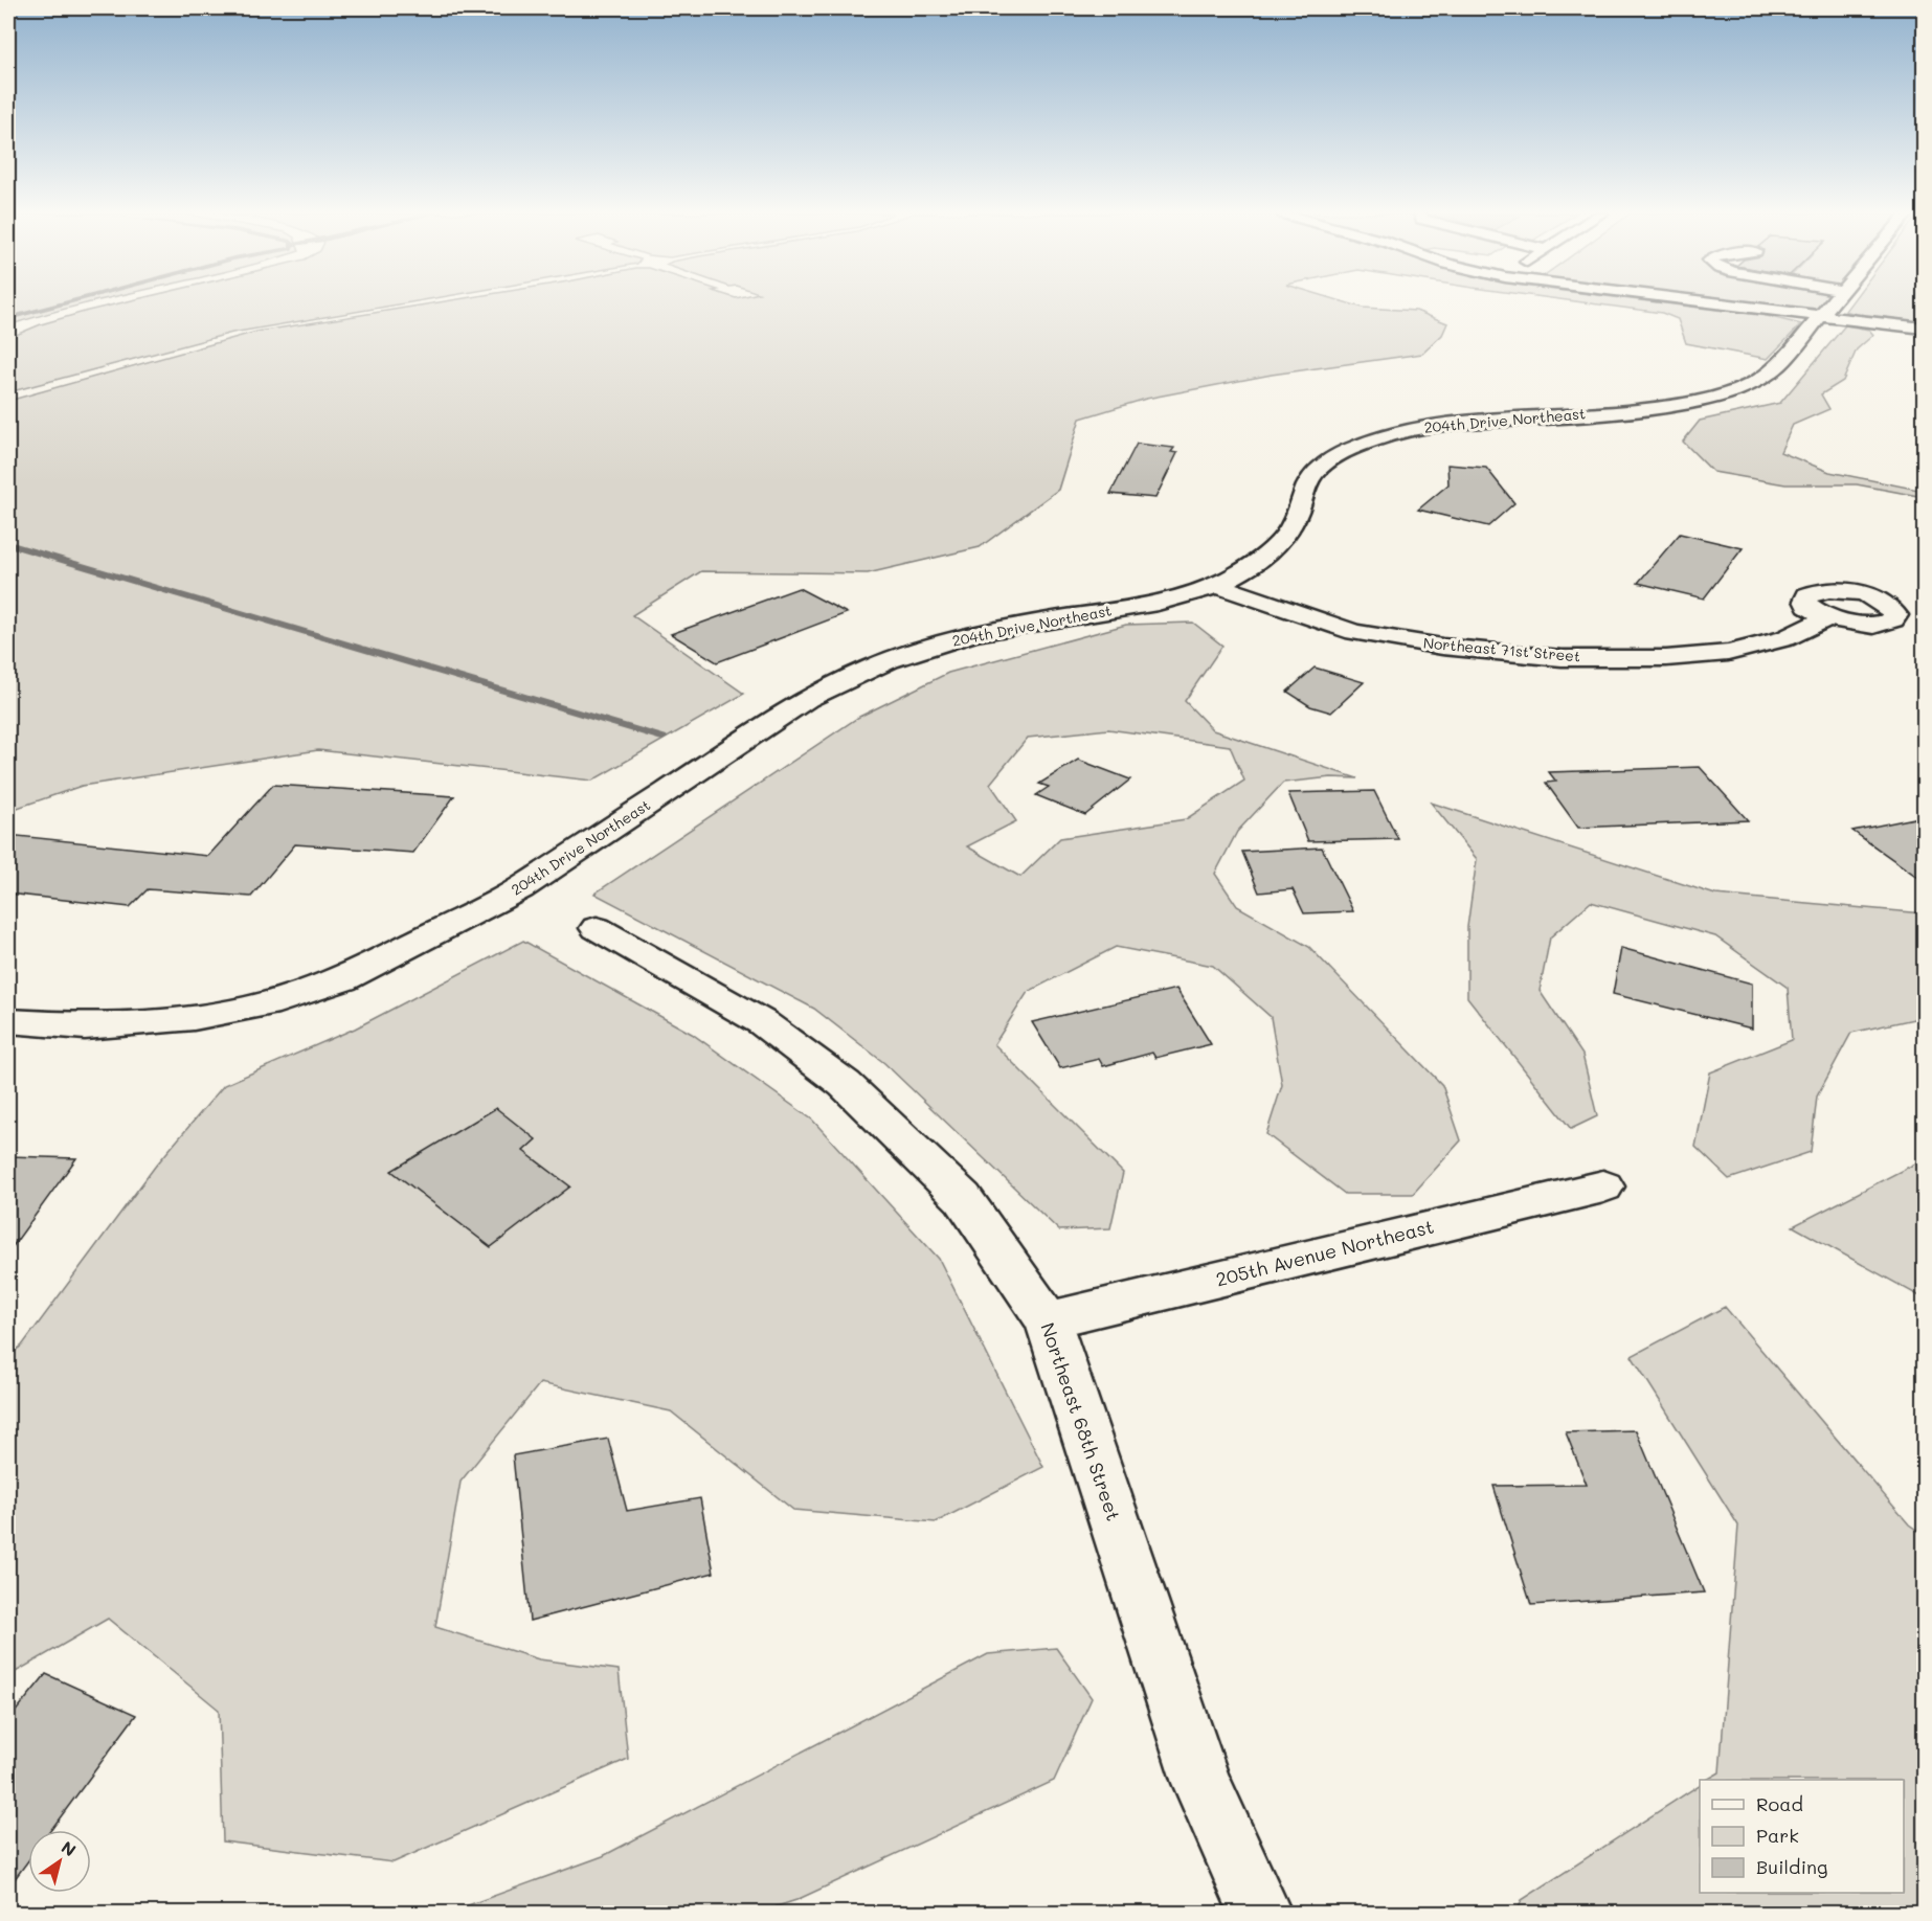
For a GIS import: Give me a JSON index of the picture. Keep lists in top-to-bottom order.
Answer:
{
  "streets": {
    "street": [
      "204th Drive Northeast",
      "Northeast 71st Street",
      "205th Avenue Northeast",
      "Northeast 68th Street"
    ]
  },
  "crossings": [
    ["204th Drive Northeast", "Northeast 71st Street"],
    ["205th Avenue Northeast", "Northeast 68th Street"]
  ],
  "legend": ["Road", "Park", "Building"],
  "north": "top right"
}
